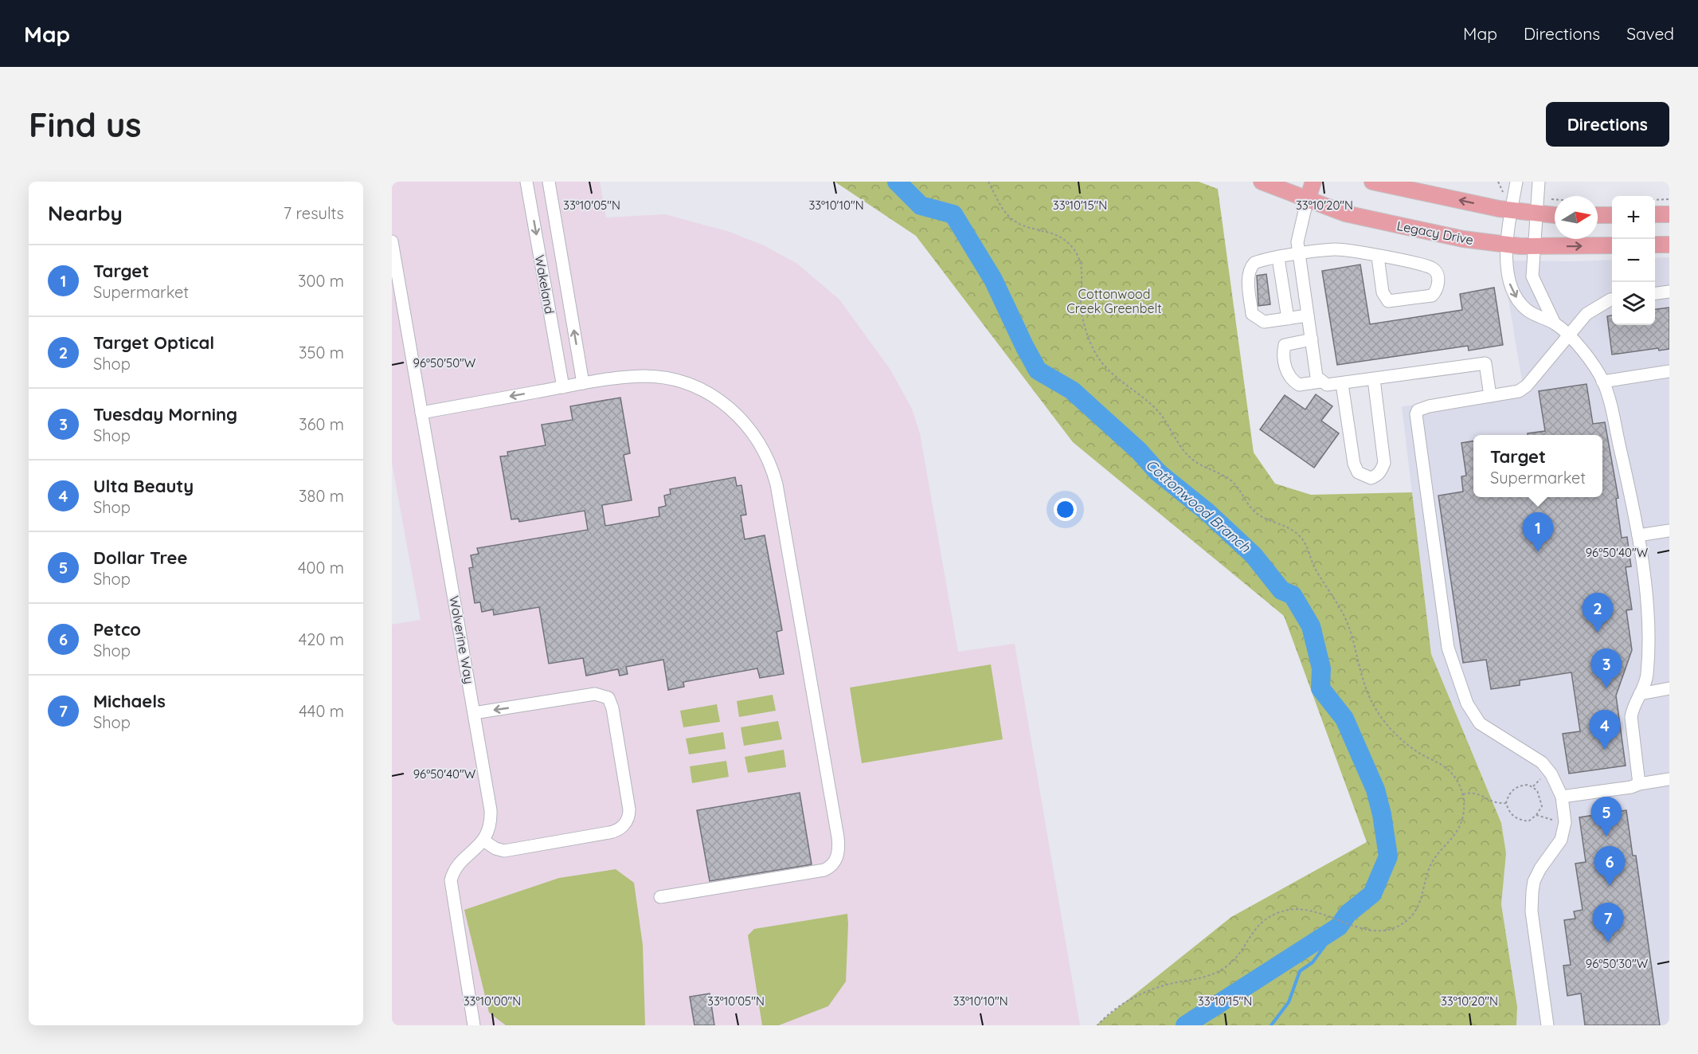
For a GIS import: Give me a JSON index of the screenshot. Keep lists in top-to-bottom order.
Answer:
{
  "streets": {
    "main road": ["Legacy Drive"],
    "street": ["Wakeland", "Wolverine Way"]
  },
  "water": ["Cottonwood Branch"],
  "parks": ["Cottonwood Creek Greenbelt"],
  "north": "right",
  "page": {
    "header": "Map",
    "nav": ["Map", "Directions", "Saved"],
    "buttons": "Directions",
    "title": "Find us",
    "heading": ["Nearby", "7 results"],
    "map_buttons": ["+", "−"],
    "list": [
      {
        "mark": "1",
        "name": "Target",
        "note": "Supermarket",
        "value": "300 m"
      },
      {
        "mark": "2",
        "name": "Target Optical",
        "note": "Shop",
        "value": "350 m"
      },
      {
        "mark": "3",
        "name": "Tuesday Morning",
        "note": "Shop",
        "value": "360 m"
      },
      {
        "mark": "4",
        "name": "Ulta Beauty",
        "note": "Shop",
        "value": "380 m"
      },
      {
        "mark": "5",
        "name": "Dollar Tree",
        "note": "Shop",
        "value": "400 m"
      },
      {
        "mark": "6",
        "name": "Petco",
        "note": "Shop",
        "value": "420 m"
      },
      {
        "mark": "7",
        "name": "Michaels",
        "note": "Shop",
        "value": "440 m"
      }
    ],
    "popup": ["Target", "Supermarket"],
    "pins": [
      "1",
      "2",
      "3",
      "4",
      "5",
      "6",
      "7"
    ]
  },
  "coordinates": [
    "33°10'05\"N",
    "33°10'10\"N",
    "33°10'15\"N",
    "33°10'20\"N",
    "96°50'50\"W",
    "96°50'40\"W",
    "96°50'30\"W",
    "33°10'00\"N"
  ]
}
